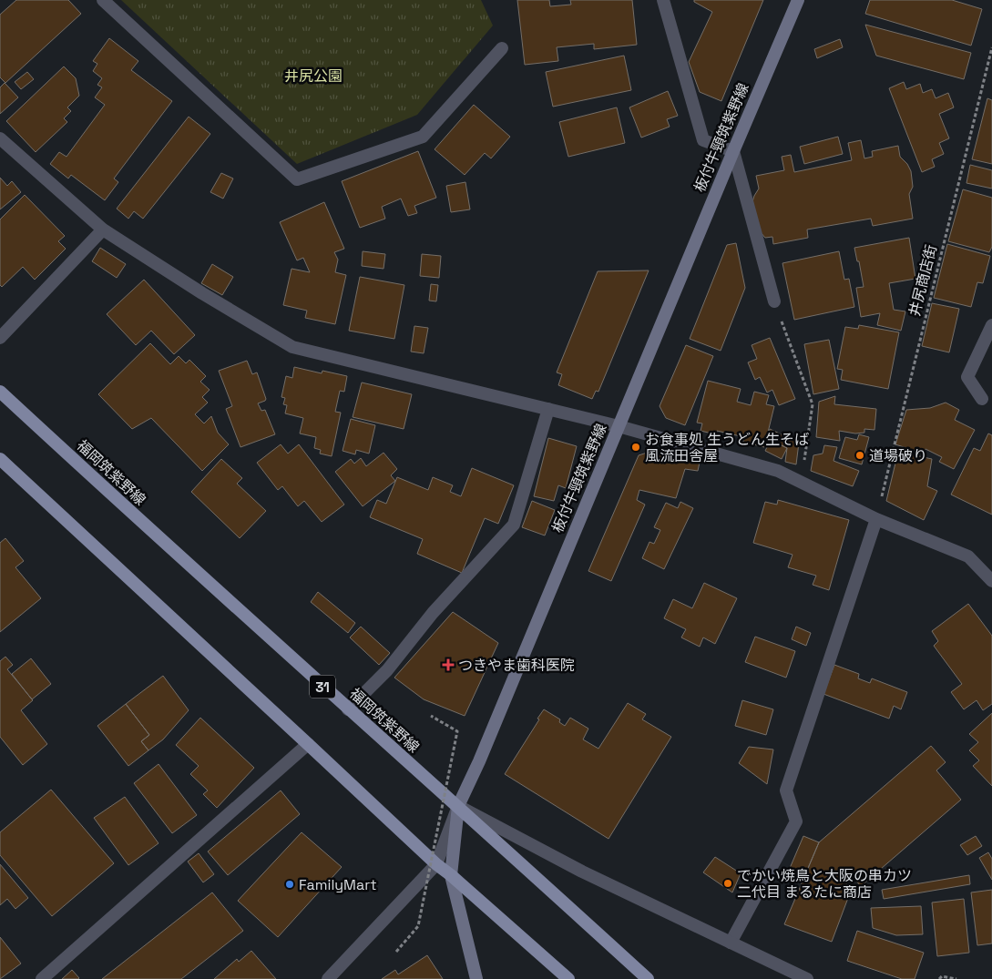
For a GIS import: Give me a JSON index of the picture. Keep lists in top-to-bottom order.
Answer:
{
  "streets": {
    "main road": ["板付牛頸筑紫野線", "福岡筑紫野線", "31"],
    "path": ["井尻商店街"]
  },
  "crossings": [
    ["板付牛頸筑紫野線", "福岡筑紫野線"]
  ],
  "parks": ["井尻公園"],
  "places": {
    "other": [
      "お食事処 生うどん生そば 風流田舎屋",
      "道場破り",
      "でかい焼鳥と大阪の串カツ 二代目 まるたに商店",
      "FamilyMart"
    ],
    "health": ["つきやま歯科医院"]
  }
}
